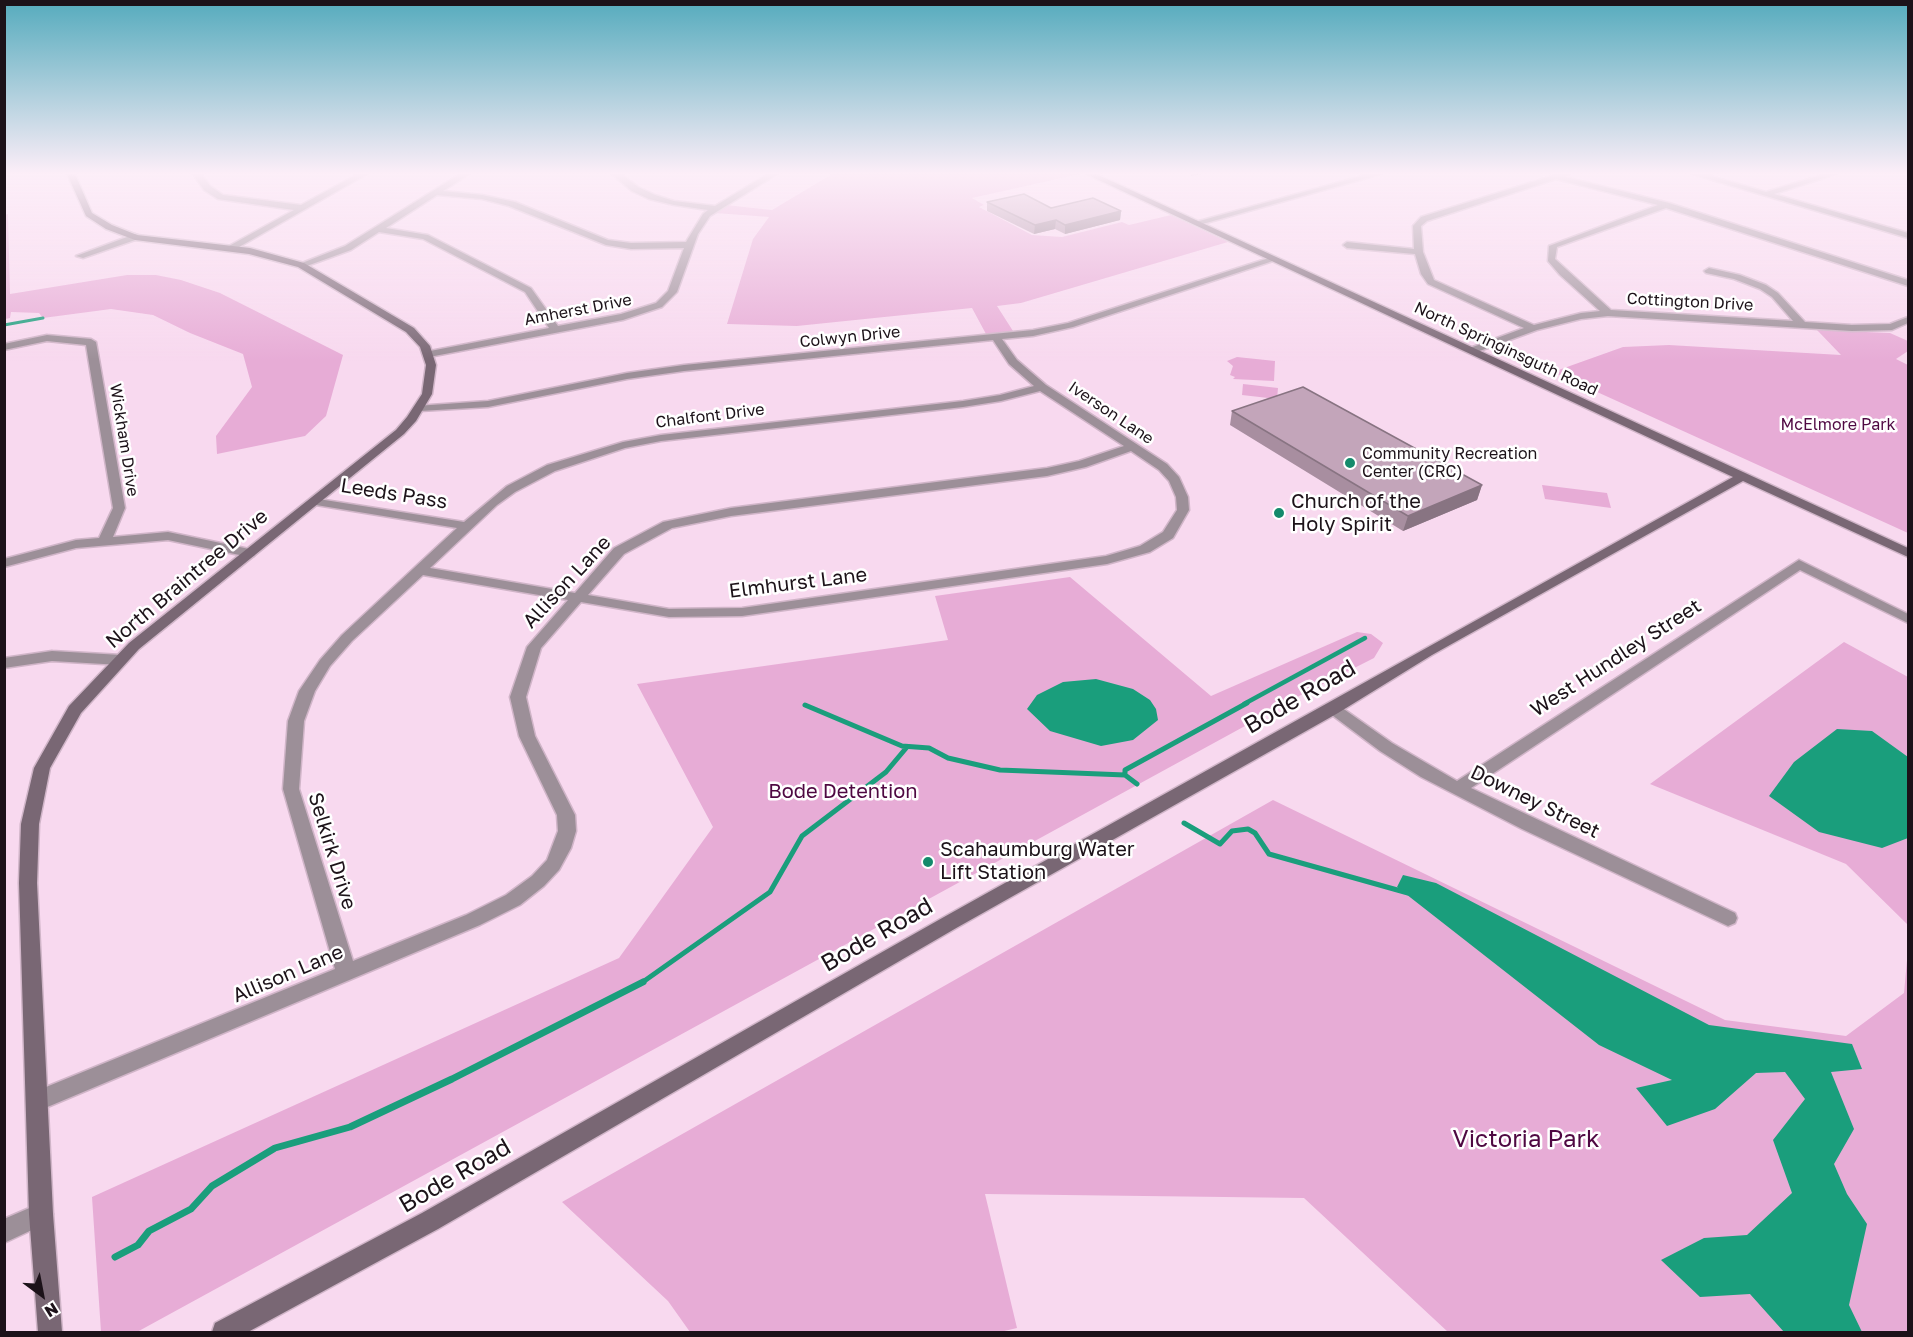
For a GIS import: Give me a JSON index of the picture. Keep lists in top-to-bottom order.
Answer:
{
  "streets": {
    "street": [
      "Cottington Drive",
      "Amherst Drive",
      "Colwyn Drive",
      "North Springinsguth Road",
      "Iverson Lane",
      "Chalfont Drive",
      "Wickham Drive",
      "Leeds Pass",
      "North Braintree Drive",
      "Allison Lane",
      "Elmhurst Lane",
      "West Hundley Street",
      "Bode Road",
      "Downey Street",
      "Selkirk Drive"
    ]
  },
  "crossings": [
    ["Cottington Drive", "North Springinsguth Road"],
    ["Amherst Drive", "North Braintree Drive"],
    ["Colwyn Drive", "North Springinsguth Road"],
    ["Colwyn Drive", "Iverson Lane"],
    ["Colwyn Drive", "North Braintree Drive"],
    ["North Springinsguth Road", "Bode Road"],
    ["Iverson Lane", "Chalfont Drive"],
    ["Iverson Lane", "Allison Lane"],
    ["Iverson Lane", "Elmhurst Lane"],
    ["Chalfont Drive", "Leeds Pass"],
    ["Chalfont Drive", "Elmhurst Lane"],
    ["Chalfont Drive", "Selkirk Drive"],
    ["Leeds Pass", "North Braintree Drive"],
    ["North Braintree Drive", "Allison Lane"],
    ["Allison Lane", "Elmhurst Lane"],
    ["Allison Lane", "Selkirk Drive"],
    ["Elmhurst Lane", "Selkirk Drive"],
    ["West Hundley Street", "Downey Street"],
    ["Bode Road", "Downey Street"]
  ],
  "parks": ["McElmore Park", "Bode Detention", "Victoria Park"],
  "places": ["Community Recreation Center (CRC)", "Church of the Holy Spirit", "Scahaumburg Water Lift Station"],
  "north": "bottom right"
}
